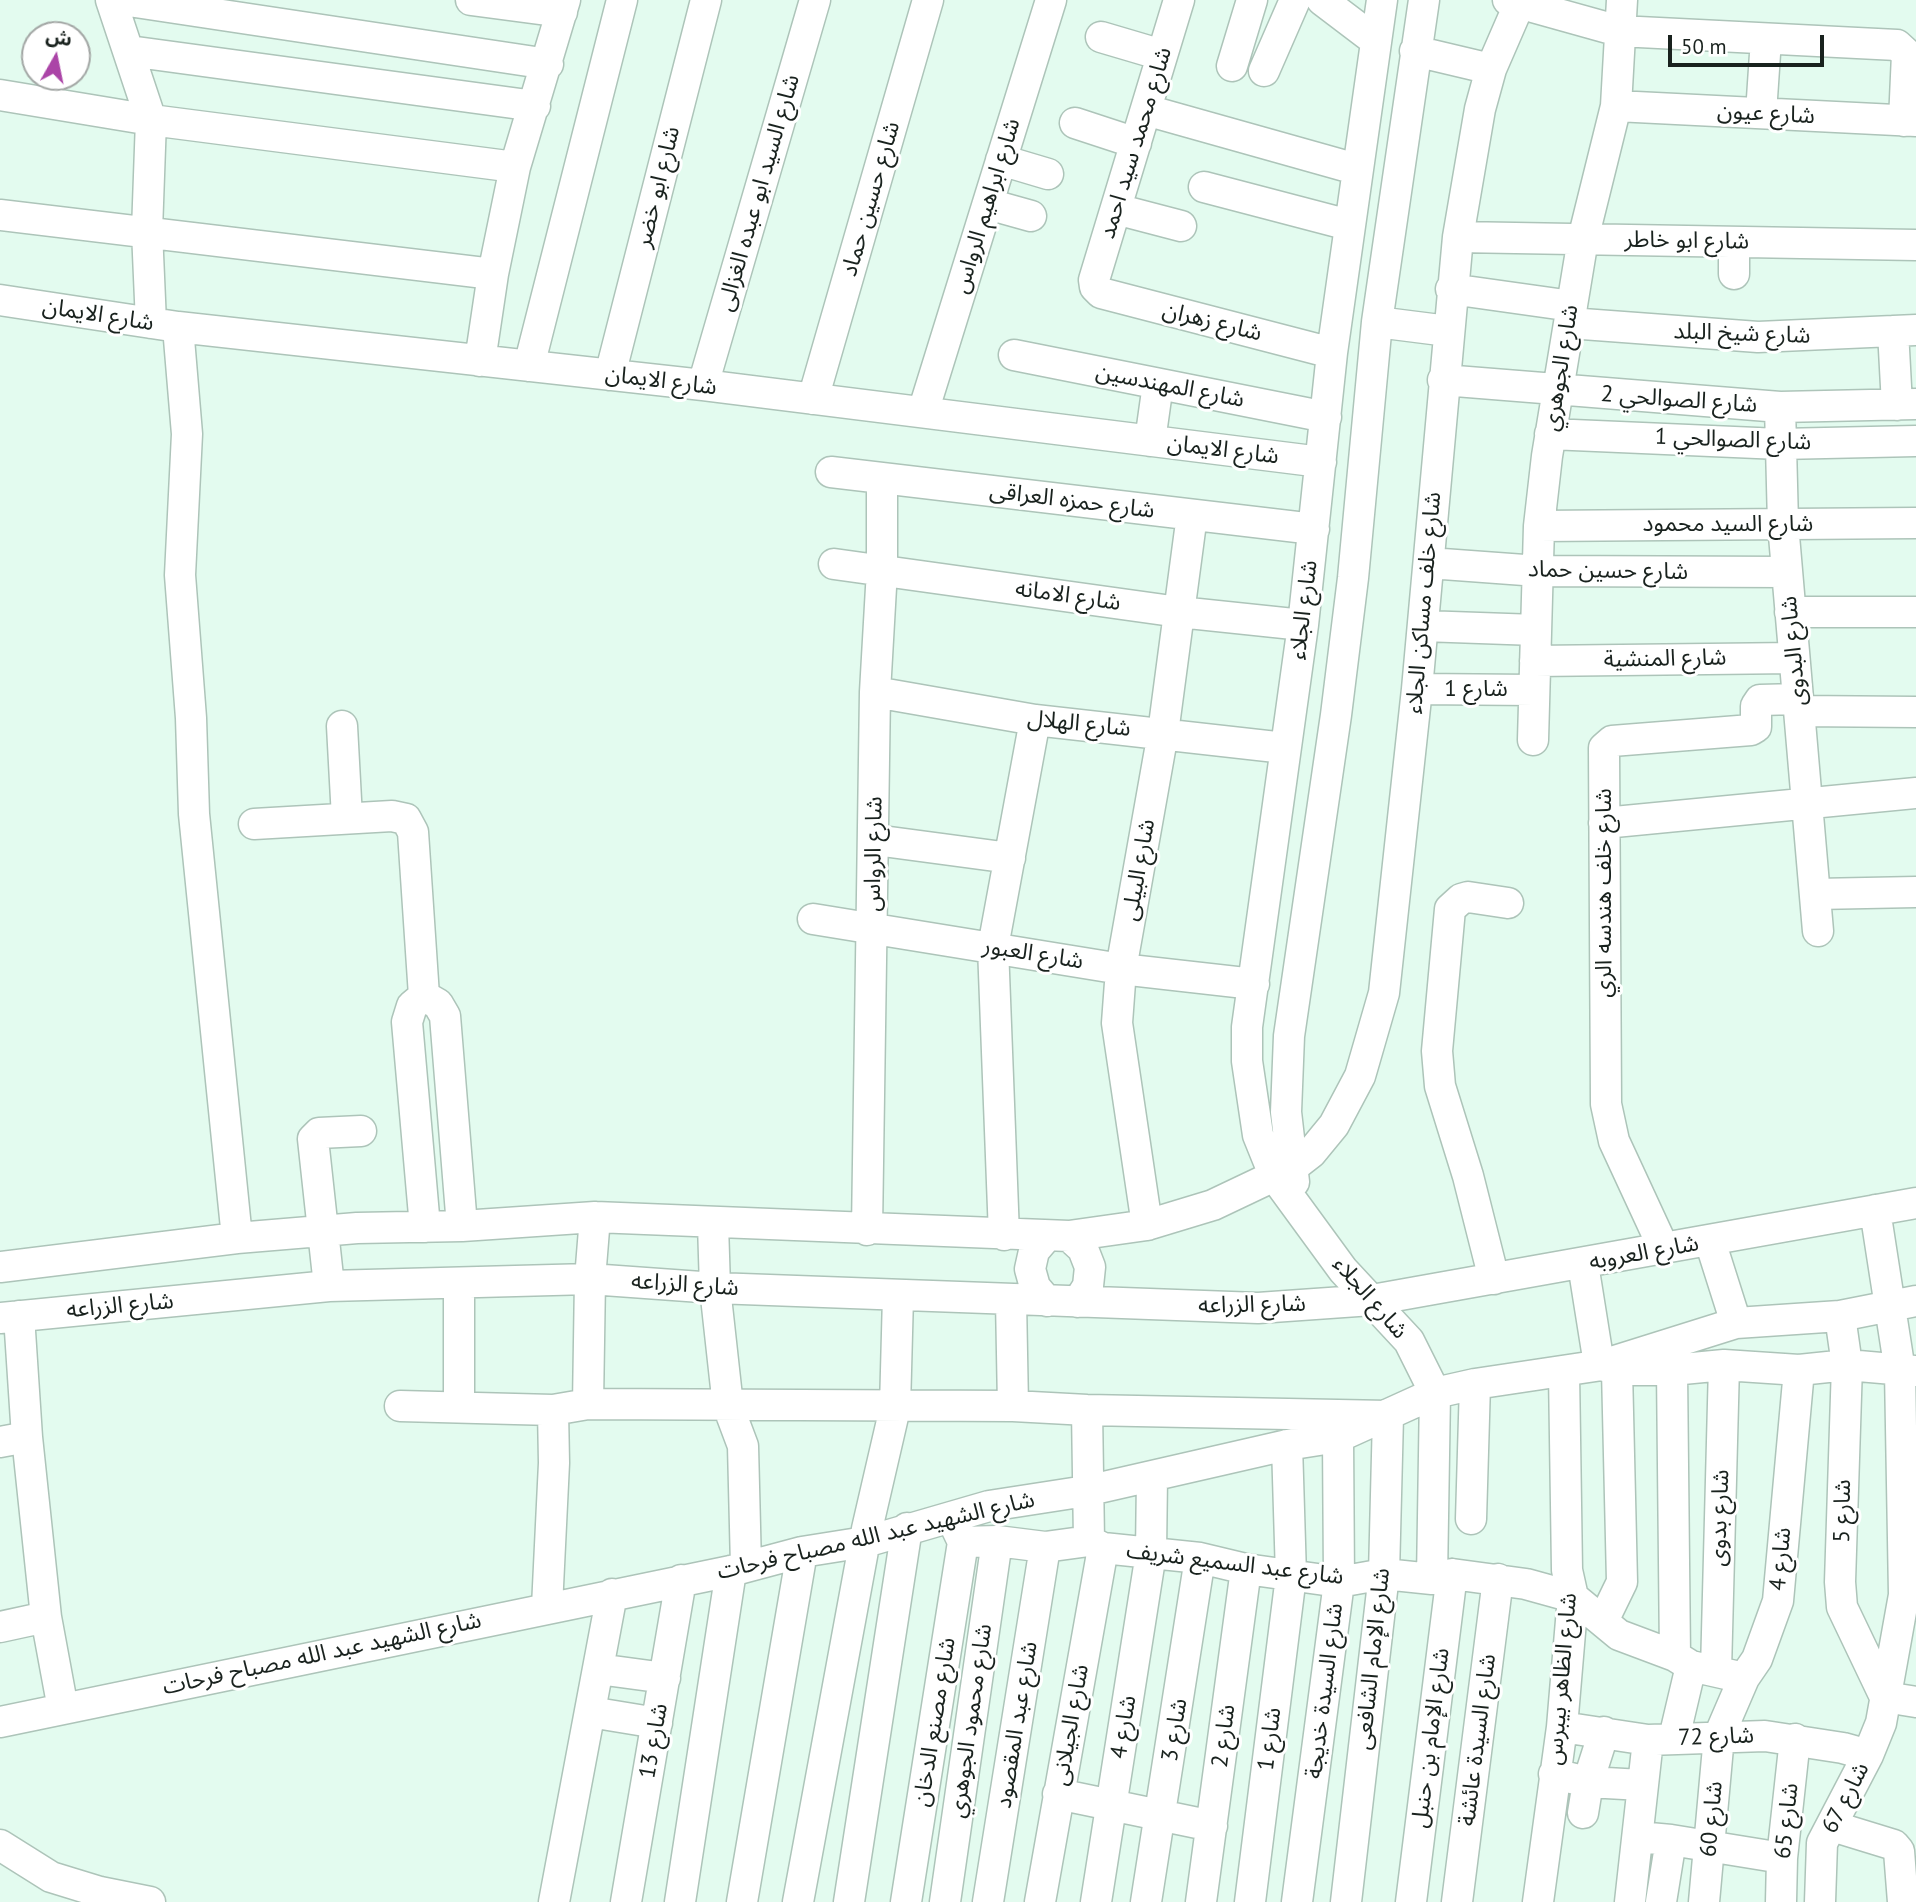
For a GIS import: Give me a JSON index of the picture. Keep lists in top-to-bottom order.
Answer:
{
  "streets": {
    "street": [
      "شارع عيون",
      "شارع محمد سيد احمد",
      "شارع ابو خضر",
      "شارع السيد ابو عبده الغزالى",
      "شارع حسين حماد",
      "شارع ابراهيم الرواس",
      "شارع ابو خاطر",
      "شارع الايمان",
      "شارع زهران",
      "شارع شيخ البلد",
      "شارع الجوهري",
      "شارع المهندسين",
      "شارع الصوالحي 2",
      "شارع الصوالحي 1",
      "شارع حمزه العراقى",
      "شارع السيد محمود",
      "شارع الامانه",
      "شارع خلف مساكن الجلاء",
      "شارع الجلاء",
      "شارع البدوى",
      "شارع المنشية",
      "شارع 1",
      "شارع الهلال",
      "شارع الرواس",
      "شارع البيلى",
      "شارع خلف هندسه الري",
      "شارع العبور",
      "شارع العروبه",
      "شارع الزراعه",
      "شارع 5",
      "شارع بدوى",
      "شارع الشهيد عبد الله مصباح فرحات",
      "شارع 4",
      "شارع عبد السميع شريف",
      "شارع الإمام الشافعى",
      "شارع الظاهر بيبرس",
      "شارع السيدة خديجة",
      "شارع محمود الجوهري",
      "شارع مصنع الدخان",
      "شارع عبد المقصود",
      "شارع الجيلانى",
      "شارع 3",
      "شارع 2",
      "شارع 72",
      "شارع الإمام بن حنبل",
      "شارع السيدة عائشة",
      "شارع 13",
      "شارع 67",
      "شارع 60",
      "شارع 65"
    ]
  },
  "crossings": [
    ["شارع عيون", "شارع الجوهري"],
    ["شارع محمد سيد احمد", "شارع زهران"],
    ["شارع ابو خضر", "شارع الايمان"],
    ["شارع السيد ابو عبده الغزالى", "شارع الايمان"],
    ["شارع حسين حماد", "شارع الايمان"],
    ["شارع حسين حماد", "شارع الجوهري"],
    ["شارع حسين حماد", "شارع خلف مساكن الجلاء"],
    ["شارع حسين حماد", "شارع البدوى"],
    ["شارع ابراهيم الرواس", "شارع الايمان"],
    ["شارع ابو خاطر", "شارع الجوهري"],
    ["شارع ابو خاطر", "شارع خلف مساكن الجلاء"],
    ["شارع الايمان", "شارع الجلاء"],
    ["شارع زهران", "شارع الجلاء"],
    ["شارع شيخ البلد", "شارع الجوهري"],
    ["شارع شيخ البلد", "شارع خلف مساكن الجلاء"],
    ["شارع الجوهري", "شارع الصوالحي 2"],
    ["شارع الجوهري", "شارع الصوالحي 1"],
    ["شارع الجوهري", "شارع السيد محمود"],
    ["شارع الجوهري", "شارع المنشية"],
    ["شارع الجوهري", "شارع 1"],
    ["شارع المهندسين", "شارع الجلاء"],
    ["شارع الصوالحي 2", "شارع خلف مساكن الجلاء"],
    ["شارع الصوالحي 2", "شارع البدوى"],
    ["شارع الصوالحي 1", "شارع البدوى"],
    ["شارع حمزه العراقى", "شارع الجلاء"],
    ["شارع حمزه العراقى", "شارع الرواس"],
    ["شارع حمزه العراقى", "شارع البيلى"],
    ["شارع السيد محمود", "شارع البدوى"],
    ["شارع الامانه", "شارع الجلاء"],
    ["شارع الامانه", "شارع الرواس"],
    ["شارع الامانه", "شارع البيلى"],
    ["شارع خلف مساكن الجلاء", "شارع الجلاء"],
    ["شارع خلف مساكن الجلاء", "شارع 1"],
    ["شارع الجلاء", "شارع الهلال"],
    ["شارع الجلاء", "شارع العبور"],
    ["شارع الجلاء", "شارع العروبه"],
    ["شارع الجلاء", "شارع الزراعه"],
    ["شارع الجلاء", "شارع الشهيد عبد الله مصباح فرحات"],
    ["شارع الجلاء", "شارع الإمام بن حنبل"],
    ["شارع البدوى", "شارع المنشية"],
    ["شارع البدوى", "شارع خلف هندسه الري"],
    ["شارع المنشية", "شارع 1"],
    ["شارع 1", "شارع الشهيد عبد الله مصباح فرحات"],
    ["شارع 1", "شارع عبد السميع شريف"],
    ["شارع الهلال", "شارع الرواس"],
    ["شارع الهلال", "شارع البيلى"],
    ["شارع الرواس", "شارع العبور"],
    ["شارع البيلى", "شارع العبور"],
    ["شارع خلف هندسه الري", "شارع العروبه"],
    ["شارع العروبه", "شارع الزراعه"],
    ["شارع العروبه", "شارع 67"],
    ["شارع 5", "شارع الشهيد عبد الله مصباح فرحات"],
    ["شارع 5", "شارع 67"],
    ["شارع بدوى", "شارع الشهيد عبد الله مصباح فرحات"],
    ["شارع بدوى", "شارع 4"],
    ["شارع الشهيد عبد الله مصباح فرحات", "شارع 4"],
    ["شارع الشهيد عبد الله مصباح فرحات", "شارع عبد السميع شريف"],
    ["شارع الشهيد عبد الله مصباح فرحات", "شارع الإمام الشافعى"],
    ["شارع الشهيد عبد الله مصباح فرحات", "شارع الظاهر بيبرس"],
    ["شارع الشهيد عبد الله مصباح فرحات", "شارع السيدة خديجة"],
    ["شارع الشهيد عبد الله مصباح فرحات", "شارع مصنع الدخان"],
    ["شارع الشهيد عبد الله مصباح فرحات", "شارع الجيلانى"],
    ["شارع الشهيد عبد الله مصباح فرحات", "شارع الإمام بن حنبل"],
    ["شارع الشهيد عبد الله مصباح فرحات", "شارع 13"],
    ["شارع الشهيد عبد الله مصباح فرحات", "شارع 67"],
    ["شارع 4", "شارع عبد السميع شريف"],
    ["شارع 4", "شارع 72"],
    ["شارع 4", "شارع 60"],
    ["شارع عبد السميع شريف", "شارع الإمام الشافعى"],
    ["شارع عبد السميع شريف", "شارع الظاهر بيبرس"],
    ["شارع عبد السميع شريف", "شارع السيدة خديجة"],
    ["شارع عبد السميع شريف", "شارع محمود الجوهري"],
    ["شارع عبد السميع شريف", "شارع مصنع الدخان"],
    ["شارع عبد السميع شريف", "شارع عبد المقصود"],
    ["شارع عبد السميع شريف", "شارع الجيلانى"],
    ["شارع عبد السميع شريف", "شارع 3"],
    ["شارع عبد السميع شريف", "شارع 2"],
    ["شارع عبد السميع شريف", "شارع الإمام بن حنبل"],
    ["شارع عبد السميع شريف", "شارع السيدة عائشة"],
    ["شارع الظاهر بيبرس", "شارع 72"],
    ["شارع 72", "شارع 67"],
    ["شارع 72", "شارع 60"],
    ["شارع 72", "شارع 65"]
  ],
  "scale_bar": "50 m",
  "north": "top"
}
